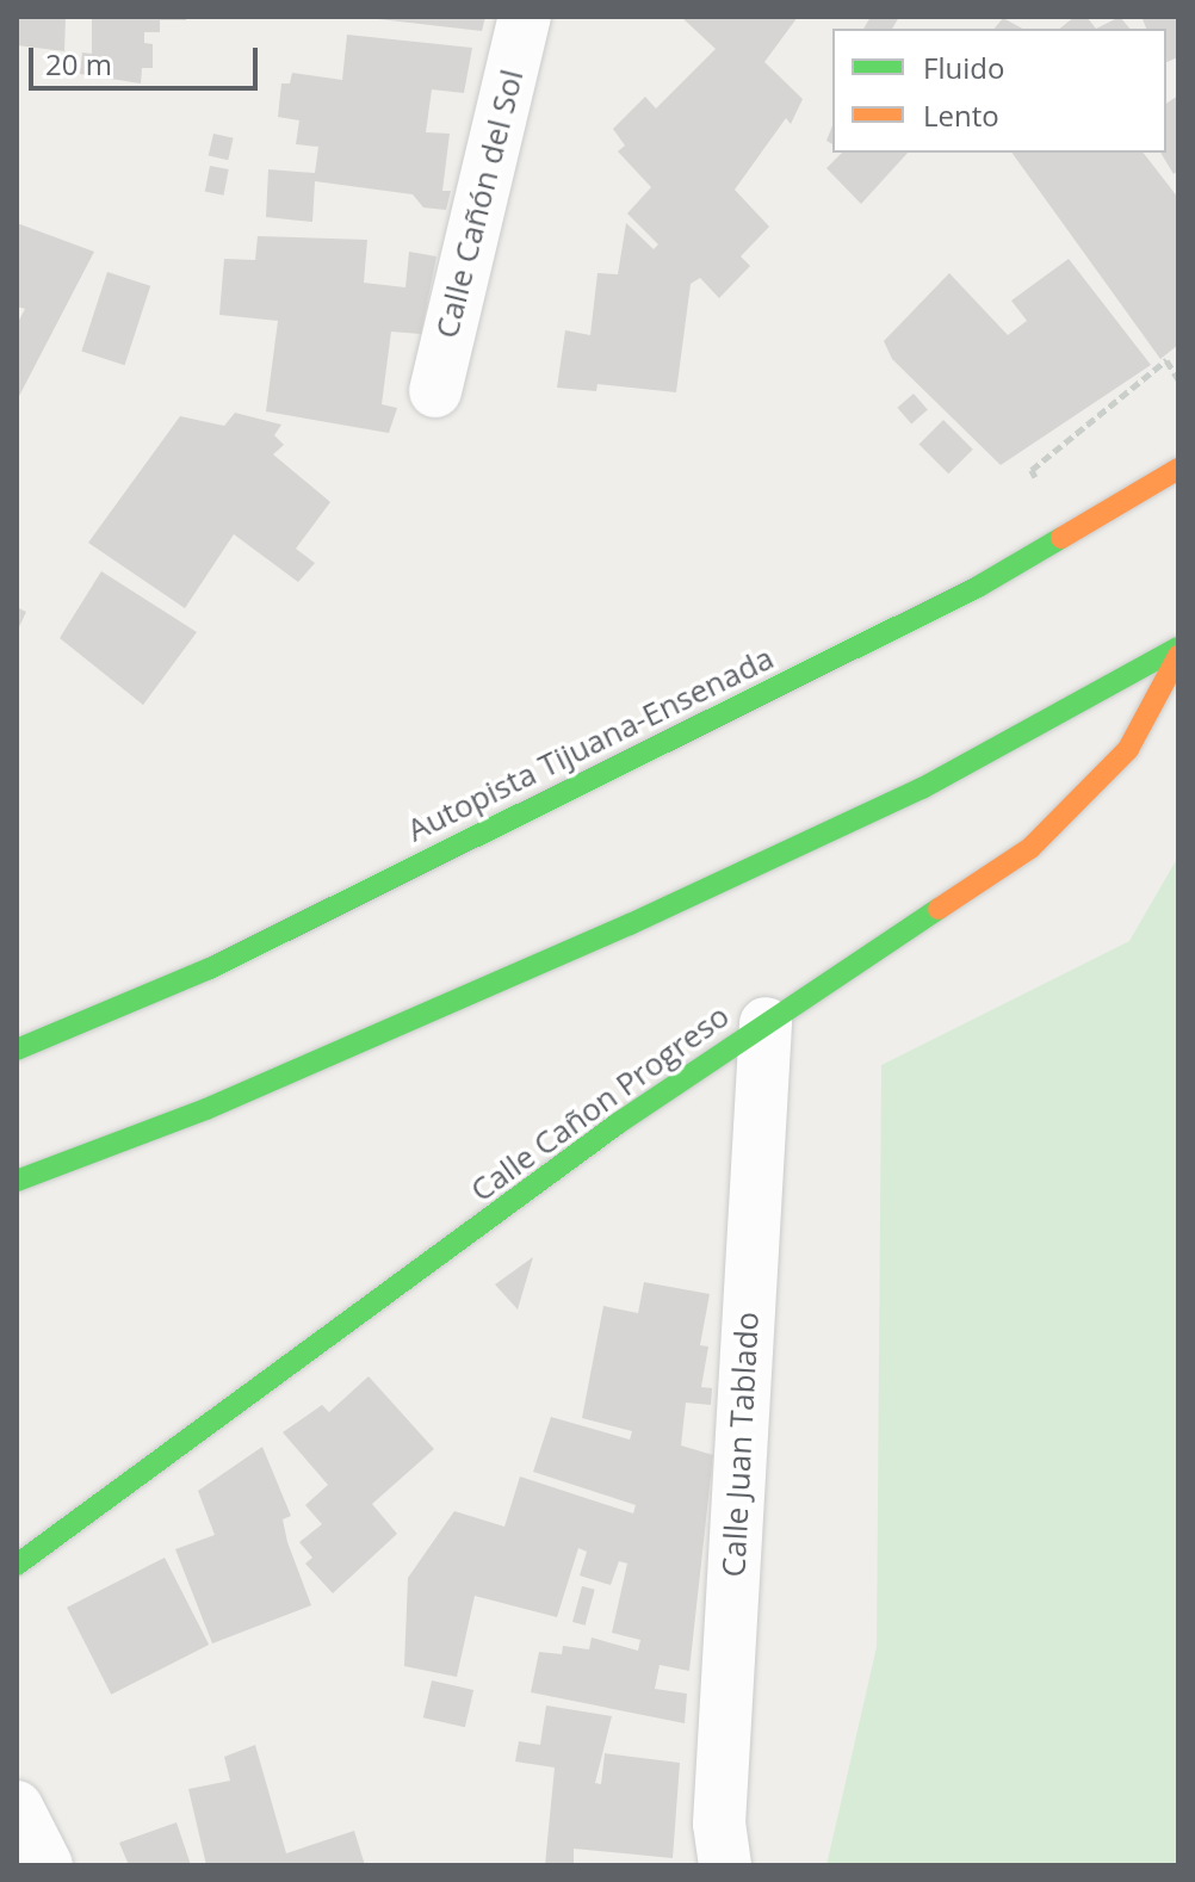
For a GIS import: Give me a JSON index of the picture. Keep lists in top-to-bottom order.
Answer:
{
  "streets": {
    "main road": ["Autopista Tijuana-Ensenada", "Calle Cañon Progreso"],
    "street": ["Calle Cañón del Sol", "Calle Juan Tablado"]
  },
  "crossings": [
    ["Calle Cañon Progreso", "Calle Juan Tablado"]
  ],
  "legend": ["Fluido", "Lento"],
  "scale_bar": "20 m"
}
